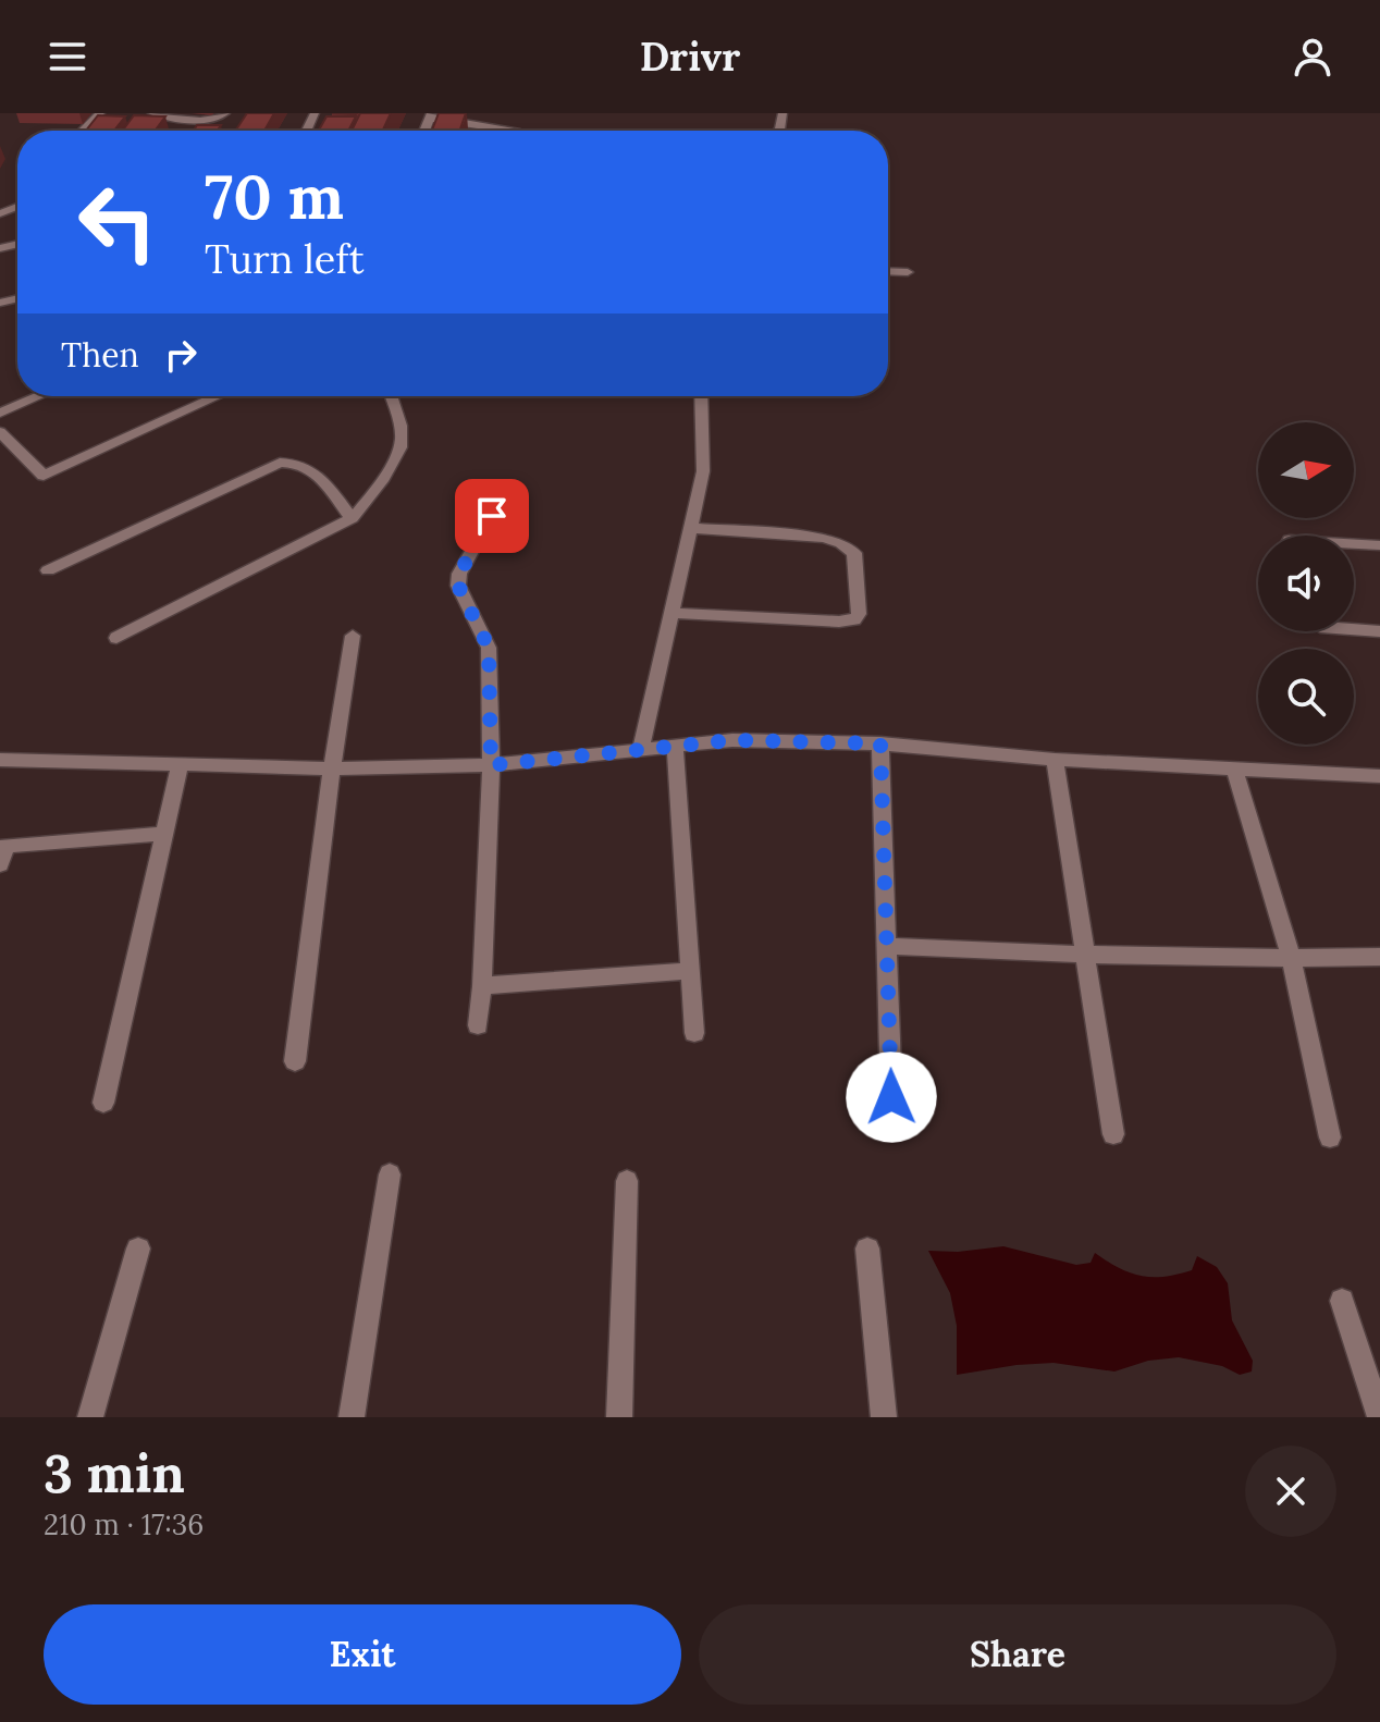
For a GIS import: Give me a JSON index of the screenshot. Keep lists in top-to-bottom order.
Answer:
{
  "north": "right",
  "page": {
    "header": "Drivr",
    "turn": ["70 m", "Turn left"],
    "then": "Then",
    "heading": ["3 min", "210 m · 17:36"],
    "buttons": ["Exit", "Share"]
  }
}
